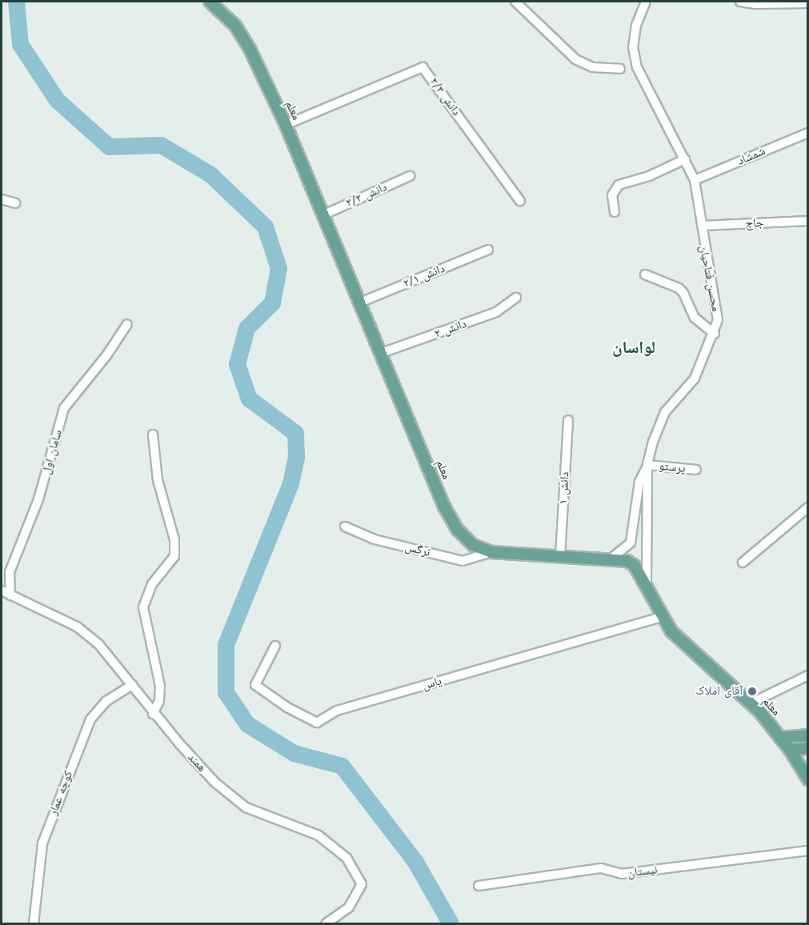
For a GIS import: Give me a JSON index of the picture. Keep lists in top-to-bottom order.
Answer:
{
  "streets": {
    "main road": ["معلم"],
    "street": [
      "دانش ۲/۳",
      "شمشاد",
      "دانش ۲/۲",
      "جاج",
      "دانش ۲/۱",
      "محسن فتاحیان",
      "دانش ۲",
      "سامان اول",
      "پرستو",
      "دانش ۱",
      "نرگس",
      "یاس",
      "همند",
      "کوچه عمار",
      "نیستان"
    ]
  },
  "crossings": [
    ["دانش ۲/۳", "معلم"],
    ["معلم", "دانش ۲/۲"],
    ["معلم", "دانش ۲/۱"],
    ["معلم", "محسن فتاحیان"],
    ["معلم", "دانش ۲"],
    ["معلم", "دانش ۱"],
    ["معلم", "نرگس"],
    ["معلم", "یاس"],
    ["شمشاد", "محسن فتاحیان"],
    ["جاج", "محسن فتاحیان"],
    ["محسن فتاحیان", "پرستو"],
    ["سامان اول", "همند"],
    ["همند", "کوچه عمار"]
  ],
  "districts": ["لواسان"],
  "places": ["آقای املاک"]
}
